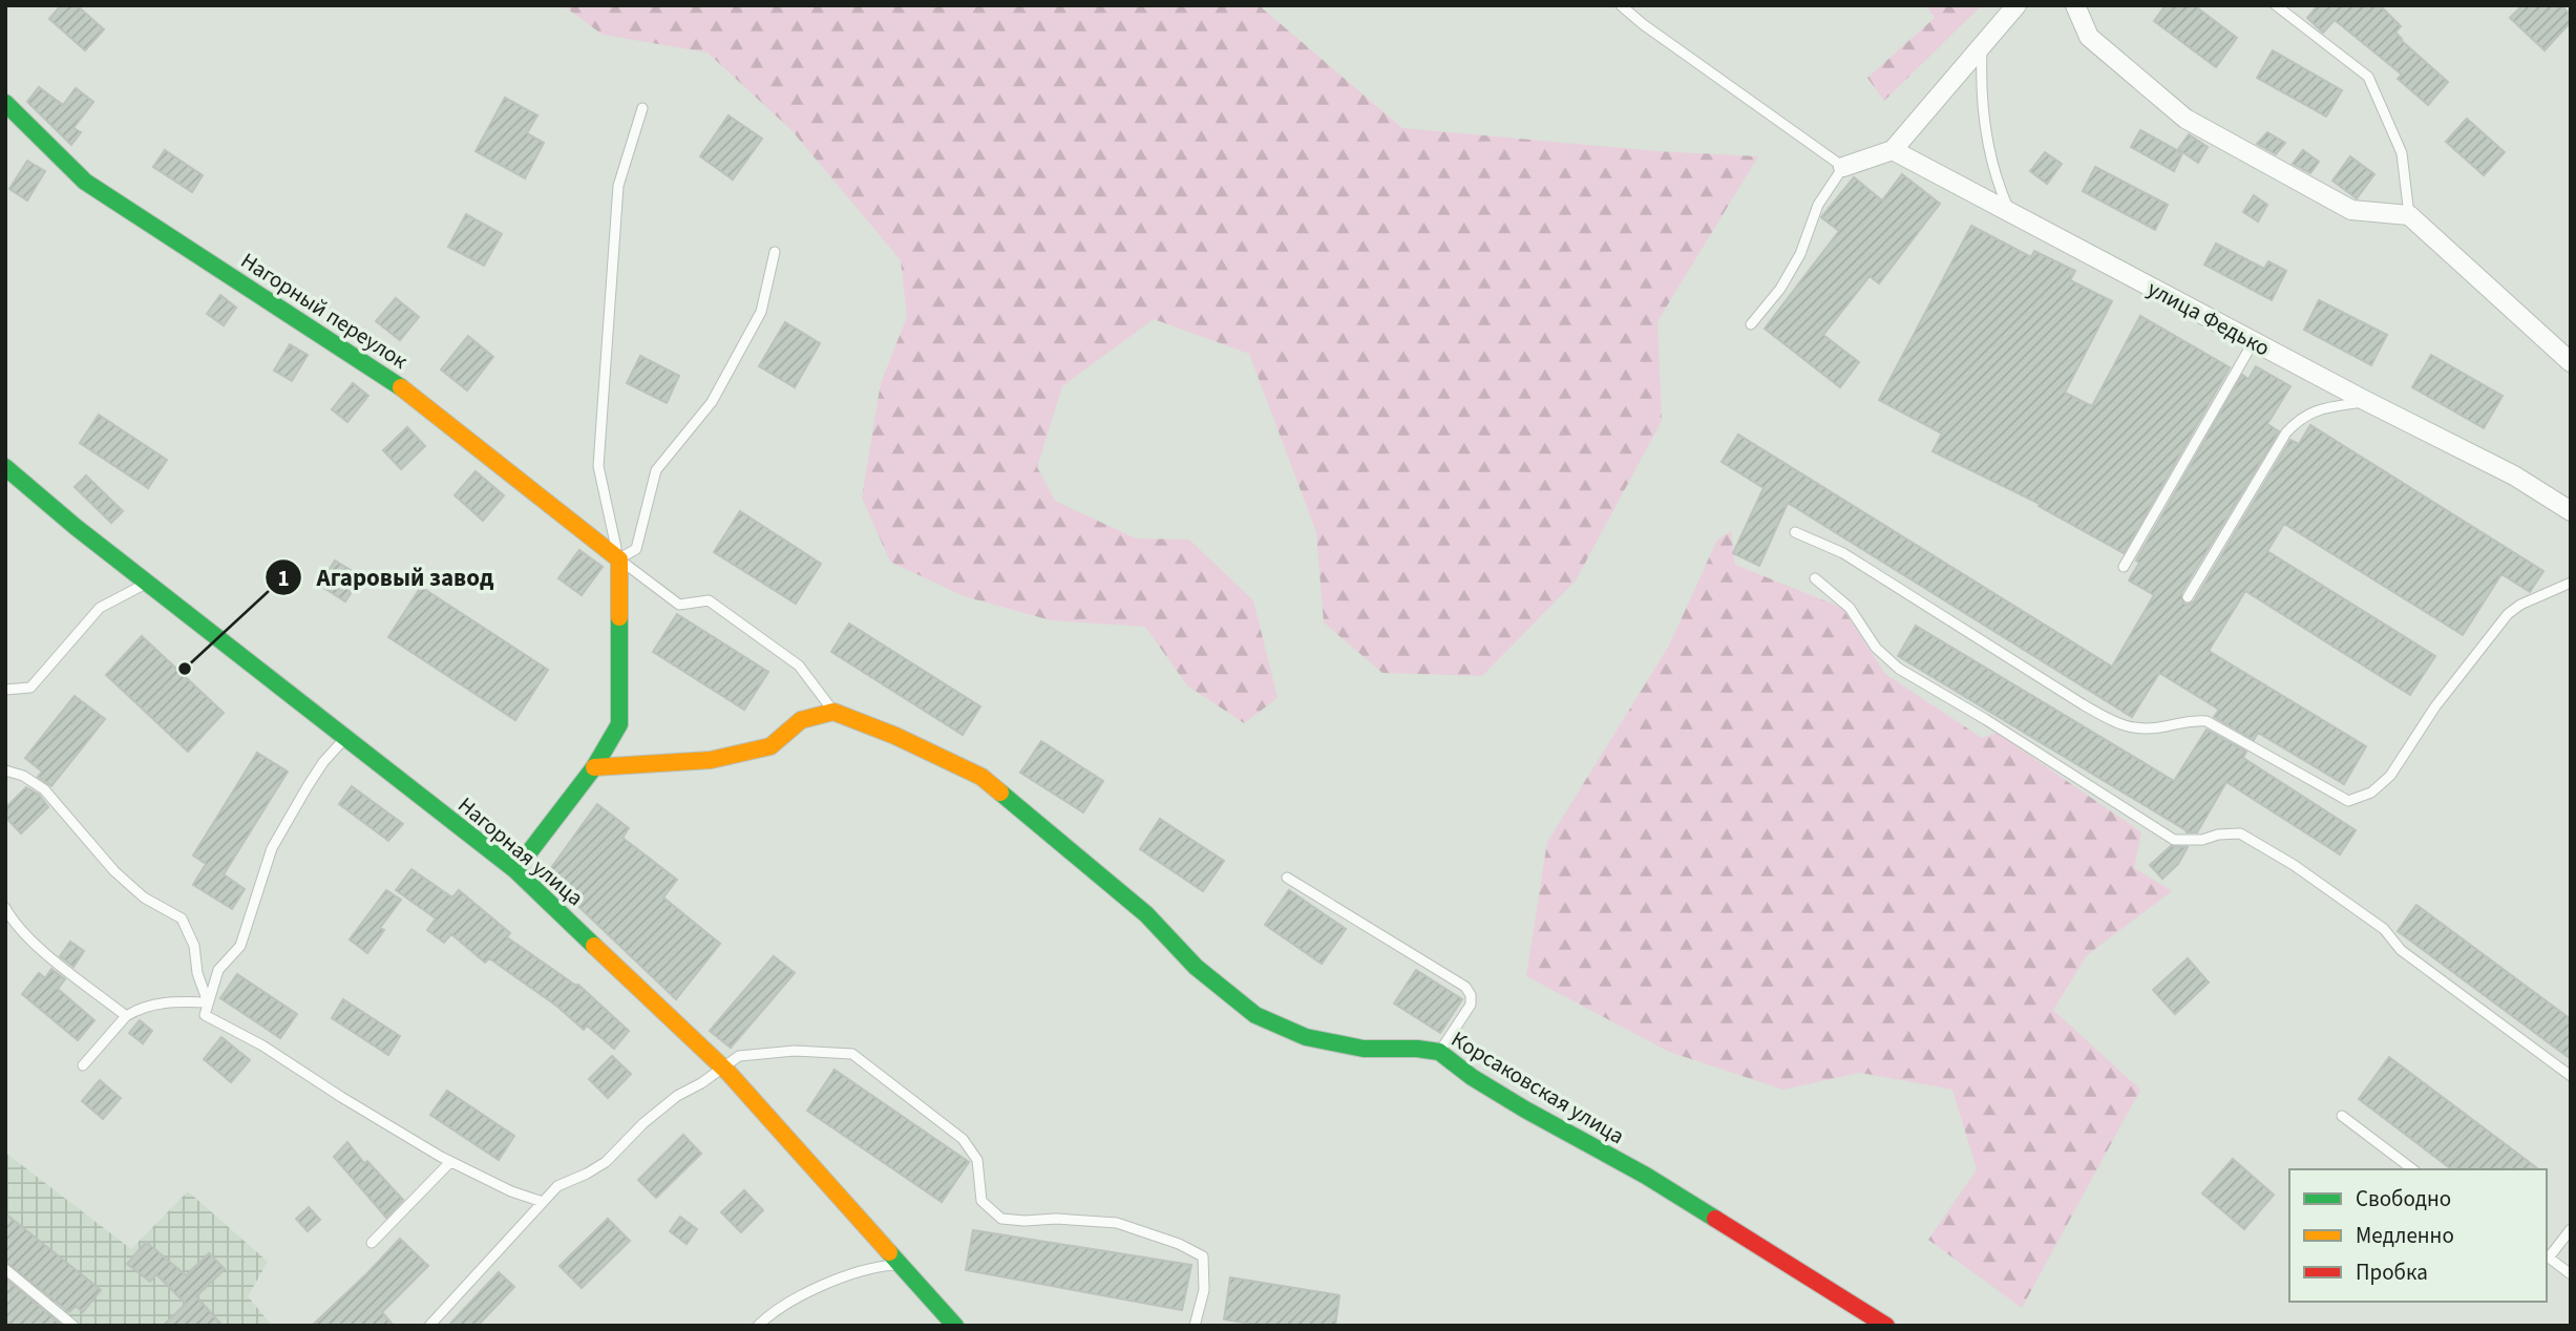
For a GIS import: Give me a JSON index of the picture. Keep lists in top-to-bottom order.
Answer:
{
  "streets": {
    "street": [
      "Нагорный переулок",
      "улица Федько",
      "Нагорная улица",
      "Корсаковская улица"
    ]
  },
  "places": ["Агаровый завод"],
  "legend": ["Свободно", "Медленно", "Пробка"]
}
